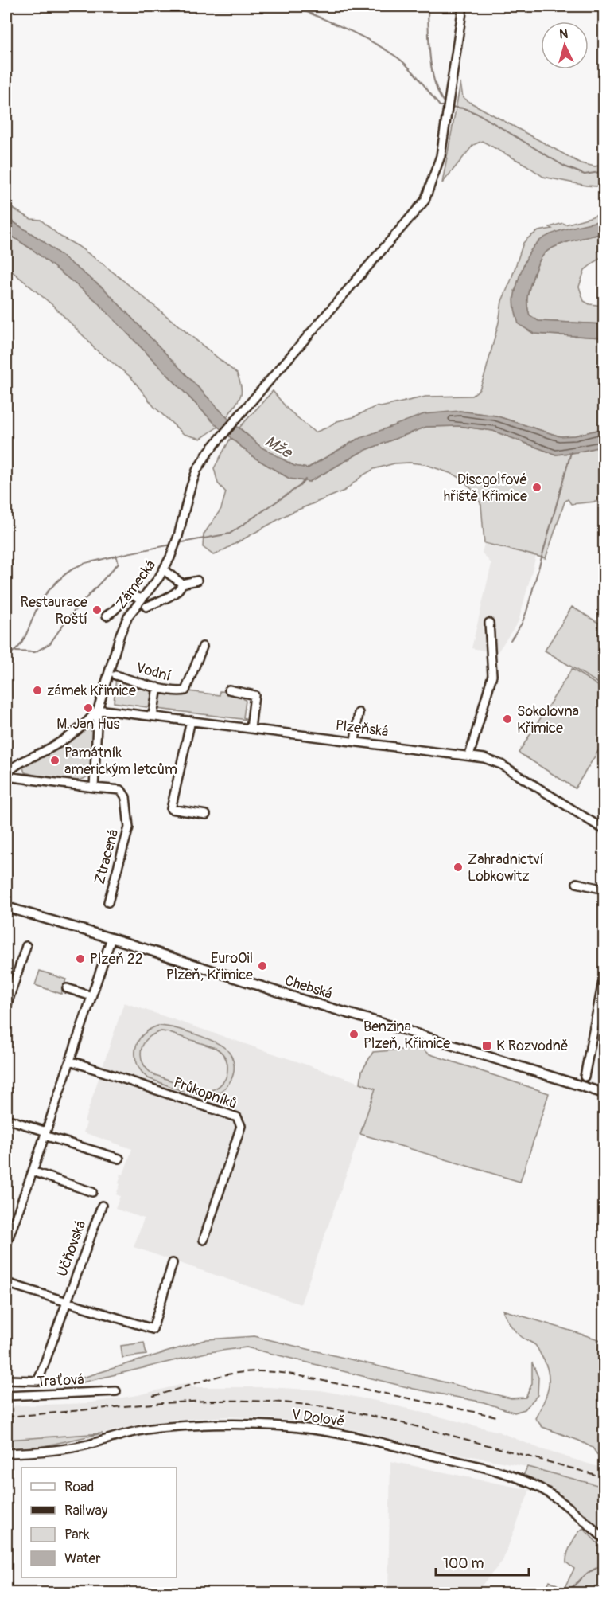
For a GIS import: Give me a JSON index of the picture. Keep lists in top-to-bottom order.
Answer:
{
  "streets": {
    "main road": ["Chebská"],
    "street": [
      "Zámecká",
      "Vodní",
      "Plzeňská",
      "Ztracená",
      "Průkopníků",
      "Učňovská",
      "Traťová",
      "V Dolově"
    ]
  },
  "crossings": [
    ["Zámecká", "Plzeňská"],
    ["Učňovská", "Traťová"]
  ],
  "water": ["Mže"],
  "places": {
    "other": [
      "Discgolfové hřiště Křimice",
      "Restaurace Roští",
      "zámek Křimice",
      "M. Jan Hus",
      "Sokolovna Křimice",
      "Památník americkým letcům",
      "Zahradnictví Lobkowitz",
      "Plzeň 22",
      "EuroOil Plzeň, Křimice",
      "Benzina Plzeň, Křimice"
    ],
    "transit": ["K Rozvodně"]
  },
  "legend": [
    "Road",
    "Railway",
    "Park",
    "Water"
  ],
  "scale_bar": "100 m",
  "north": "top"
}
